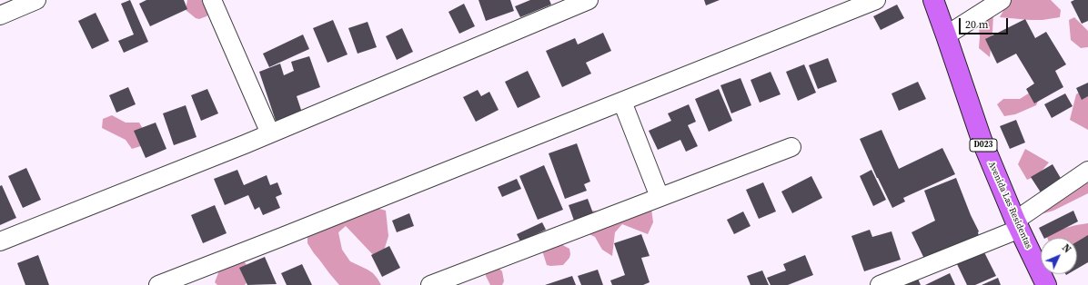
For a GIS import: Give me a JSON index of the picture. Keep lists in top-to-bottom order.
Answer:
{
  "streets": {
    "main road": ["D023", "Avenida Las Residentas"]
  },
  "scale_bar": "20 m",
  "north": "top right"
}
